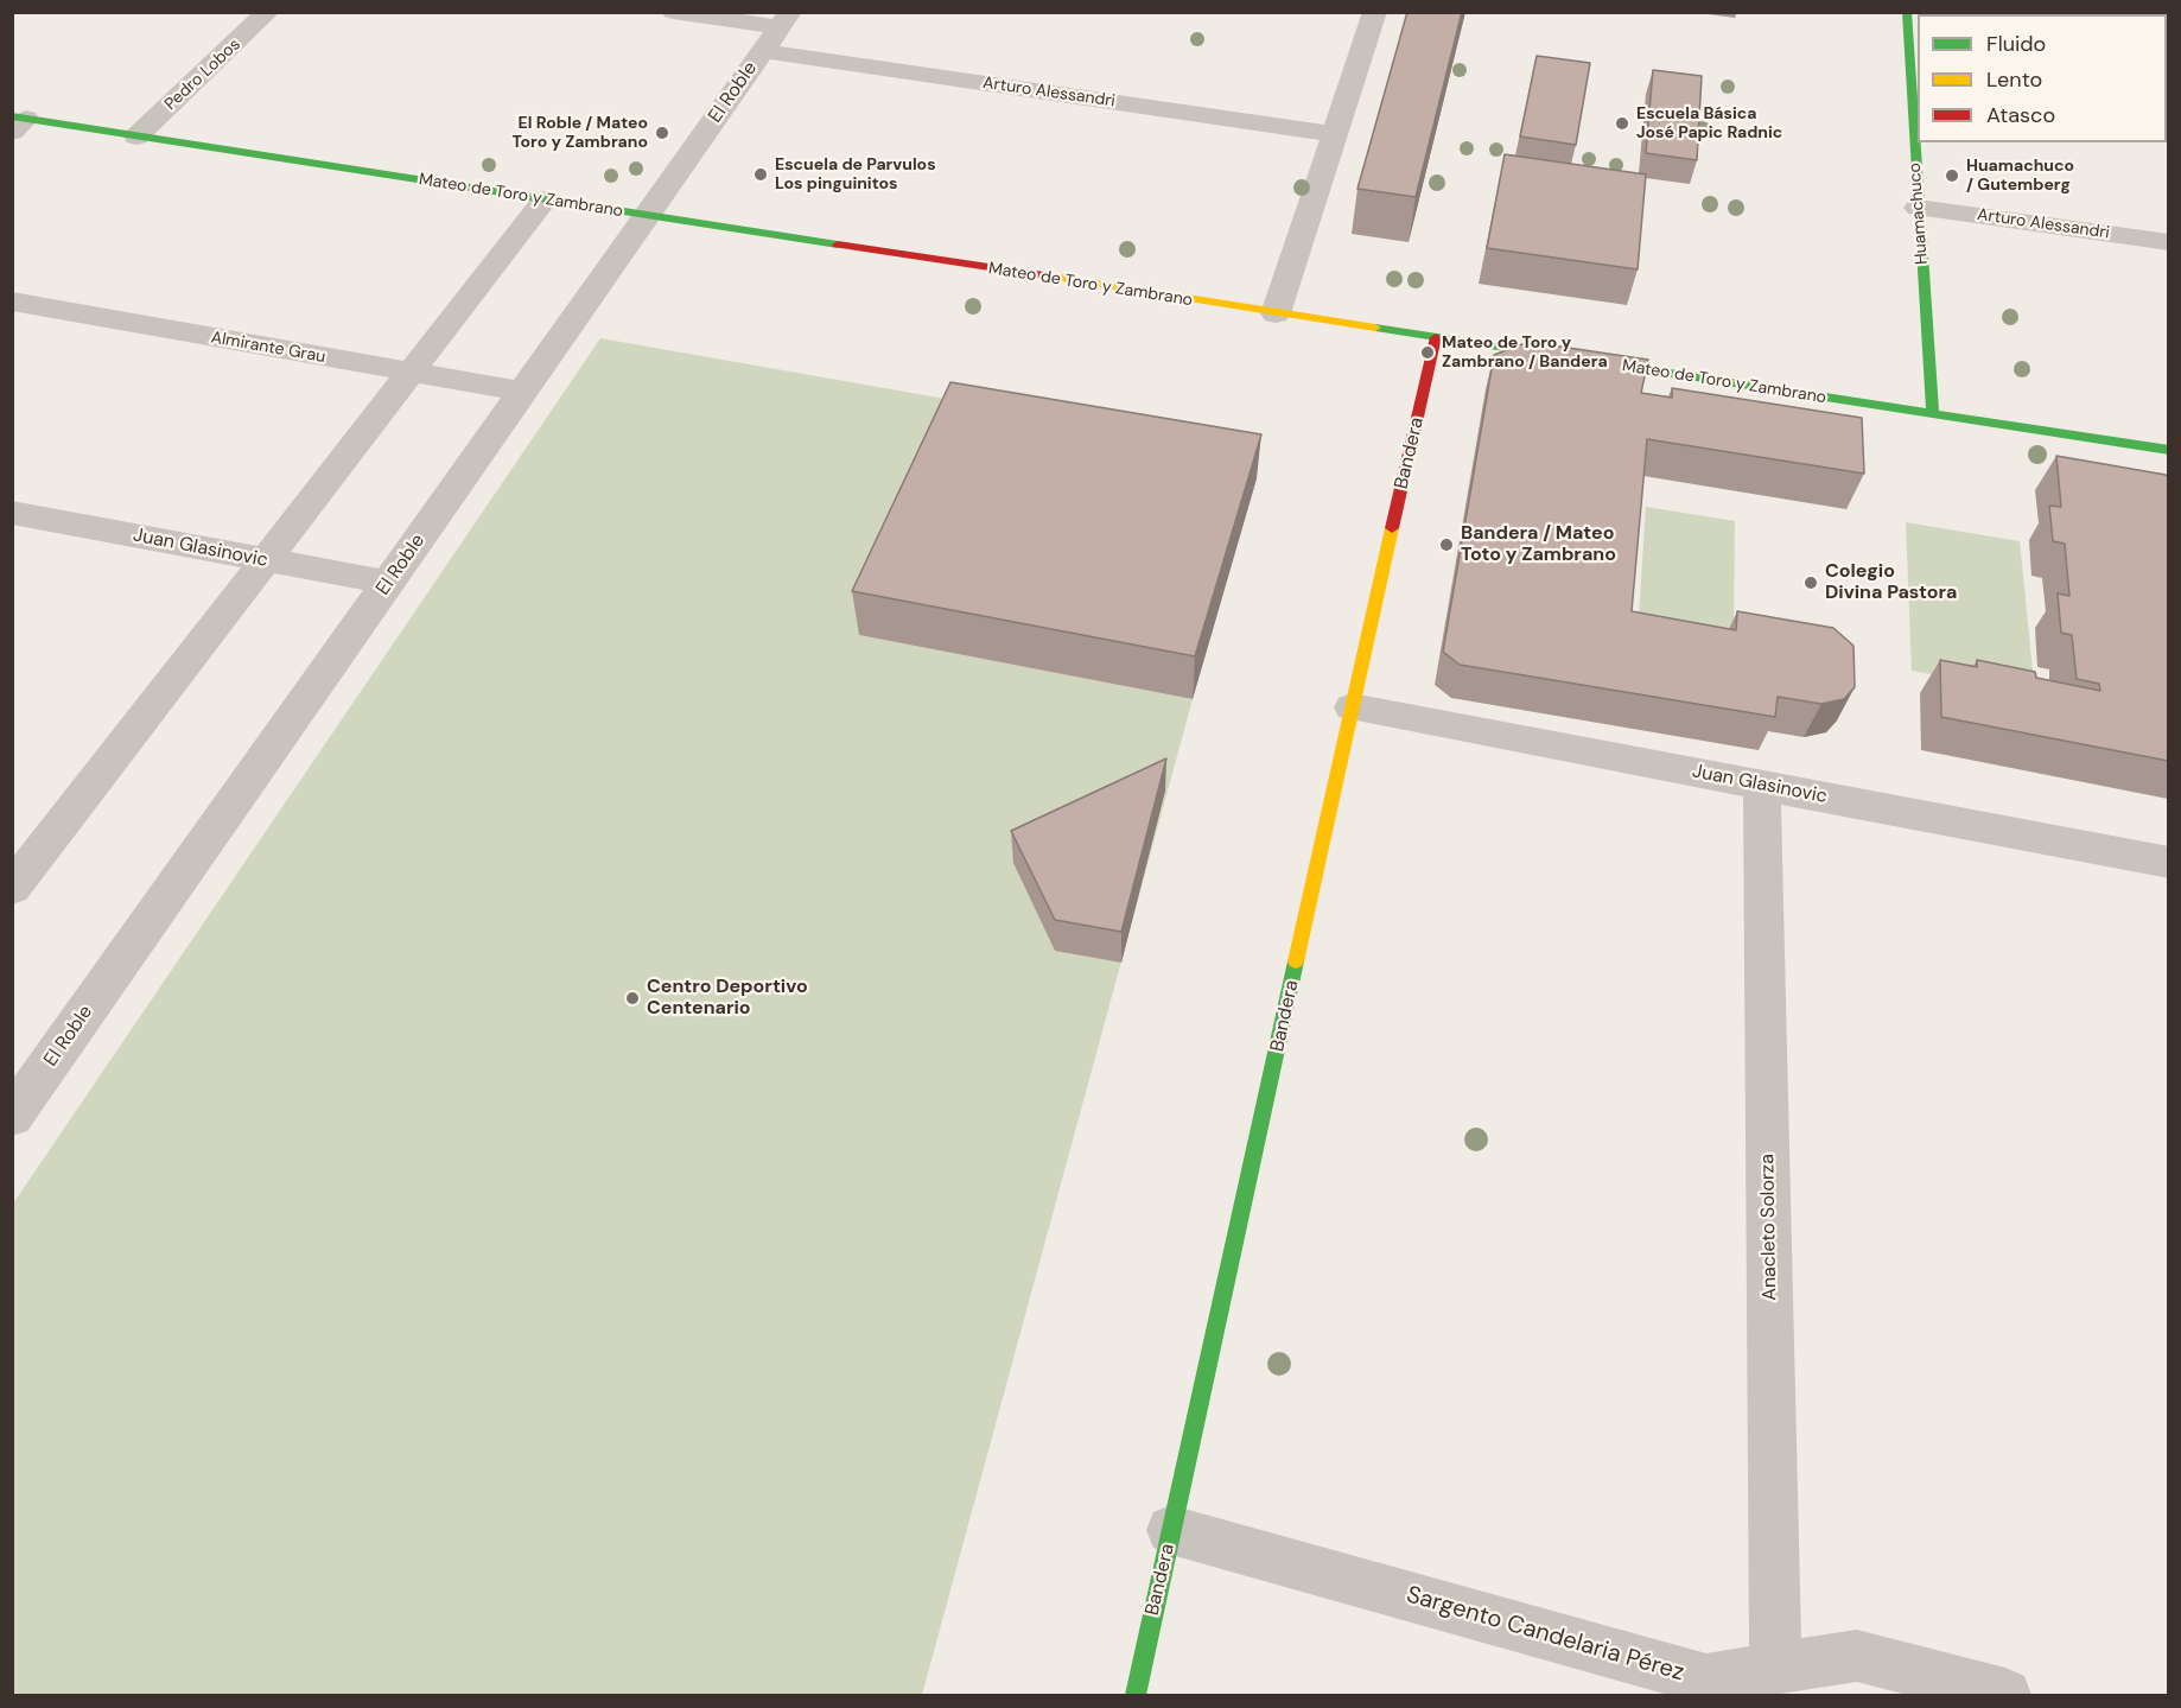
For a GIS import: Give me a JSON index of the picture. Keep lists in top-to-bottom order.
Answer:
{
  "streets": {
    "street": [
      "Pedro Lobos",
      "El Roble",
      "Arturo Alessandri",
      "Mateo de Toro y Zambrano",
      "Huamachuco",
      "Almirante Grau",
      "Bandera",
      "Juan Glasinovic",
      "Anacleto Solorza",
      "Sargento Candelaria Pérez"
    ]
  },
  "crossings": [
    ["Pedro Lobos", "Mateo de Toro y Zambrano"],
    ["El Roble", "Arturo Alessandri"],
    ["El Roble", "Mateo de Toro y Zambrano"],
    ["El Roble", "Almirante Grau"],
    ["El Roble", "Juan Glasinovic"],
    ["Arturo Alessandri", "Huamachuco"],
    ["Mateo de Toro y Zambrano", "Huamachuco"],
    ["Mateo de Toro y Zambrano", "Bandera"],
    ["Bandera", "Juan Glasinovic"],
    ["Bandera", "Sargento Candelaria Pérez"],
    ["Juan Glasinovic", "Anacleto Solorza"],
    ["Anacleto Solorza", "Sargento Candelaria Pérez"]
  ],
  "places": [
    "Escuela Básica José Papic Radnic",
    "El Roble / Mateo Toro y Zambrano",
    "Escuela de Parvulos Los pinguinitos",
    "Huamachuco / Gutemberg",
    "Mateo de Toro y Zambrano / Bandera",
    "Bandera / Mateo Toto y Zambrano",
    "Colegio Divina Pastora",
    "Centro Deportivo Centenario"
  ],
  "legend": ["Fluido", "Lento", "Atasco"]
}
